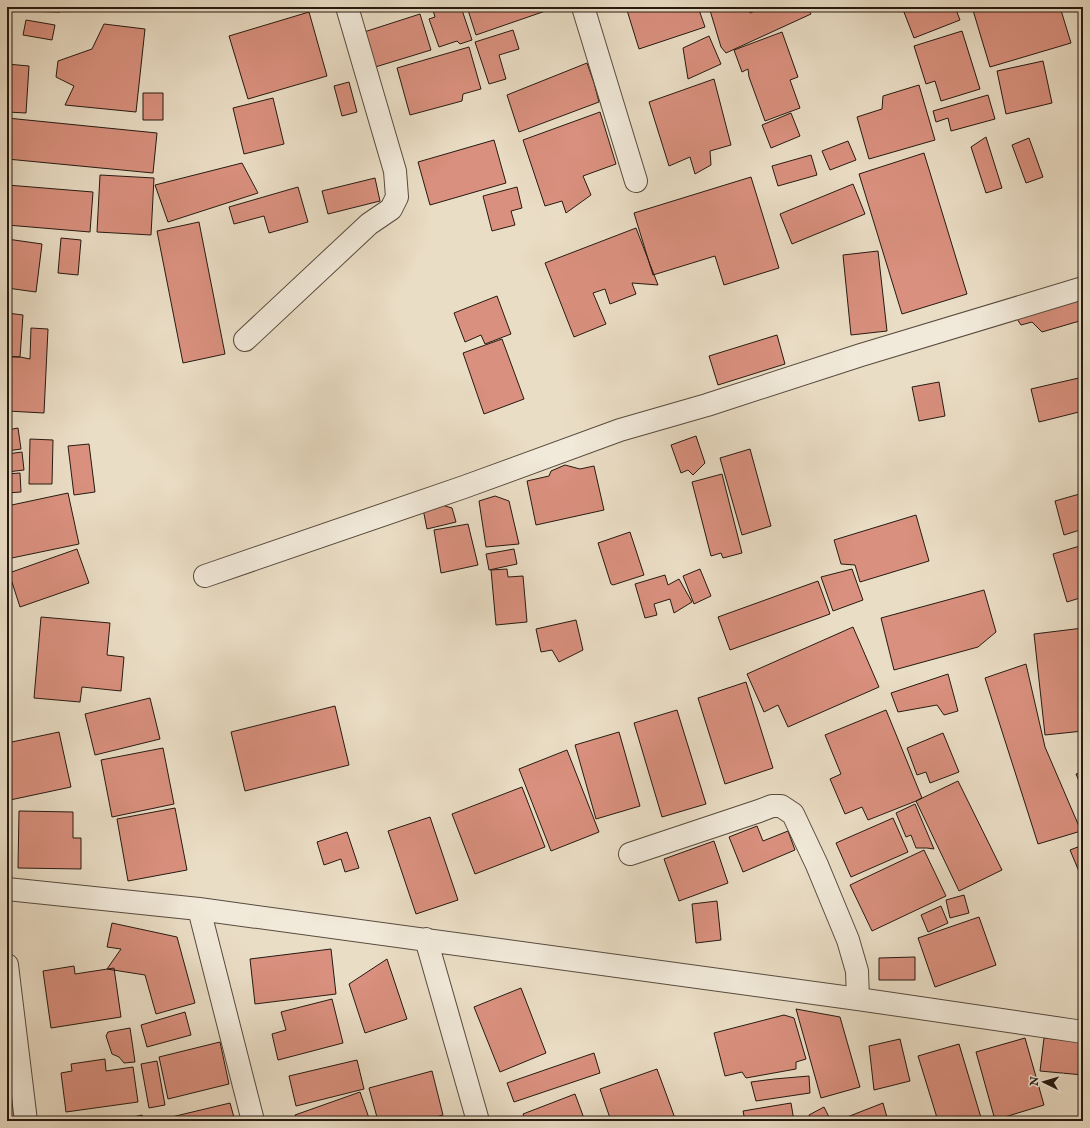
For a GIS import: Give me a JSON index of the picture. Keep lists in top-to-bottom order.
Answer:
{
  "north": "left"
}
